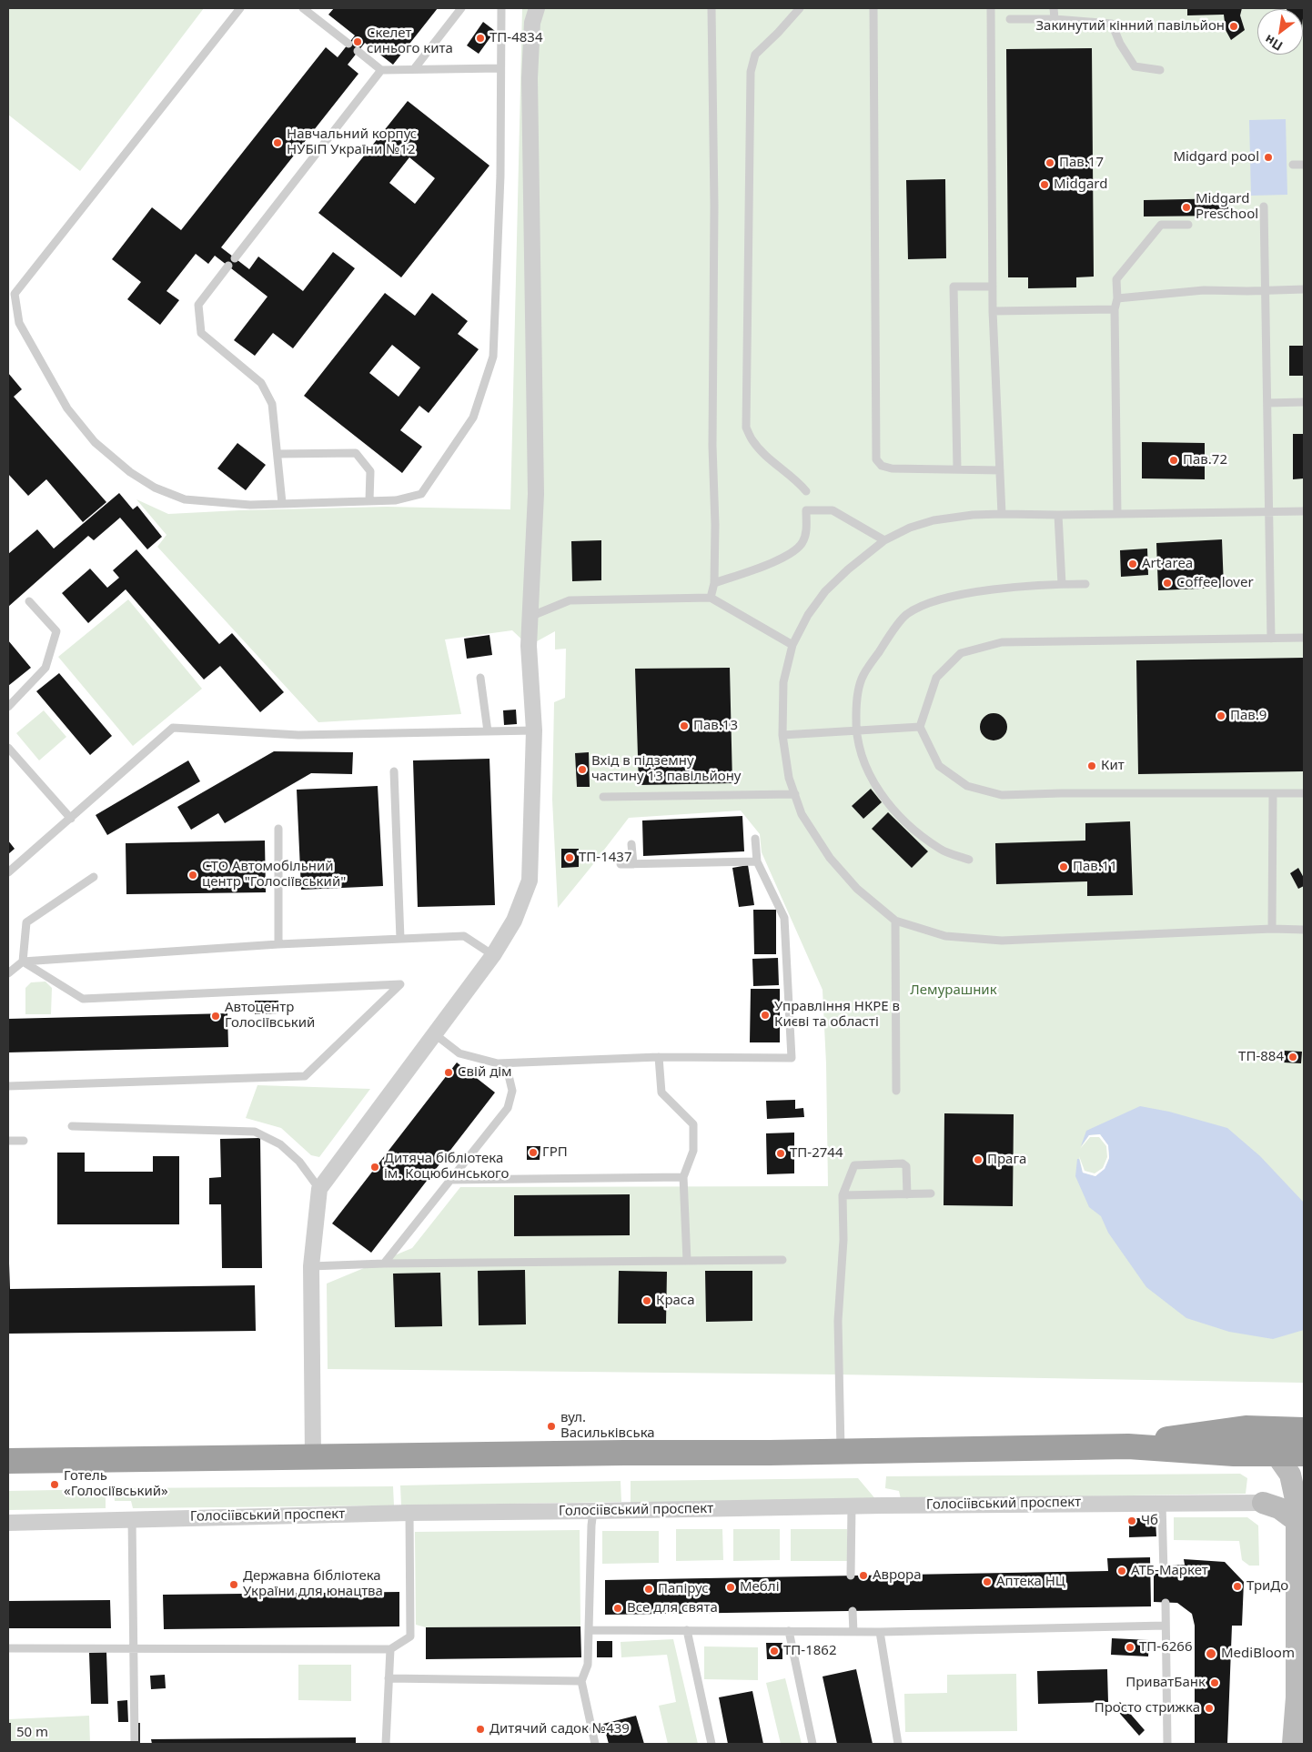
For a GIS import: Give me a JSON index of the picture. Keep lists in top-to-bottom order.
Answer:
{
  "streets": {
    "street": ["Голосіївський проспект"]
  },
  "parks": ["Лемурашник"],
  "places": [
    "Закинутий кінний павільйон",
    "ТП-4834",
    "Скелет синього кита",
    "Навчальний корпус НУБіП України №12",
    "Midgard pool",
    "Пав.17",
    "Midgard",
    "Midgard Preschool",
    "Пав.72",
    "Art area",
    "Coffee lover",
    "Пав.9",
    "Пав.13",
    "Кит",
    "Вхід в підземну частину 13 павільйону",
    "ТП-1437",
    "Пав.11",
    "СТО Автомобільний центр \"Голосіївський\"",
    "Управління НКРЕ в Києві та області",
    "Автоцентр Голосіївський",
    "ТП-884",
    "Свій дім",
    "ГРП",
    "ТП-2744",
    "Прага",
    "Дитяча бібліотека ім. Коцюбинського",
    "Краса",
    "вул. Васильківська",
    "Готель «Голосіївський»",
    "Чб",
    "АТБ-Маркет",
    "Аврора",
    "Аптека НЦ",
    "Державна бібліотека України для юнацтва",
    "ТриДо",
    "Меблі",
    "Папірус",
    "Все для свята",
    "ТП-6266",
    "ТП-1862",
    "MediBloom",
    "ПриватБанк",
    "Просто стрижка",
    "Дитячий садок №439"
  ],
  "scale_bar": "50 m",
  "north": "bottom left"
}
